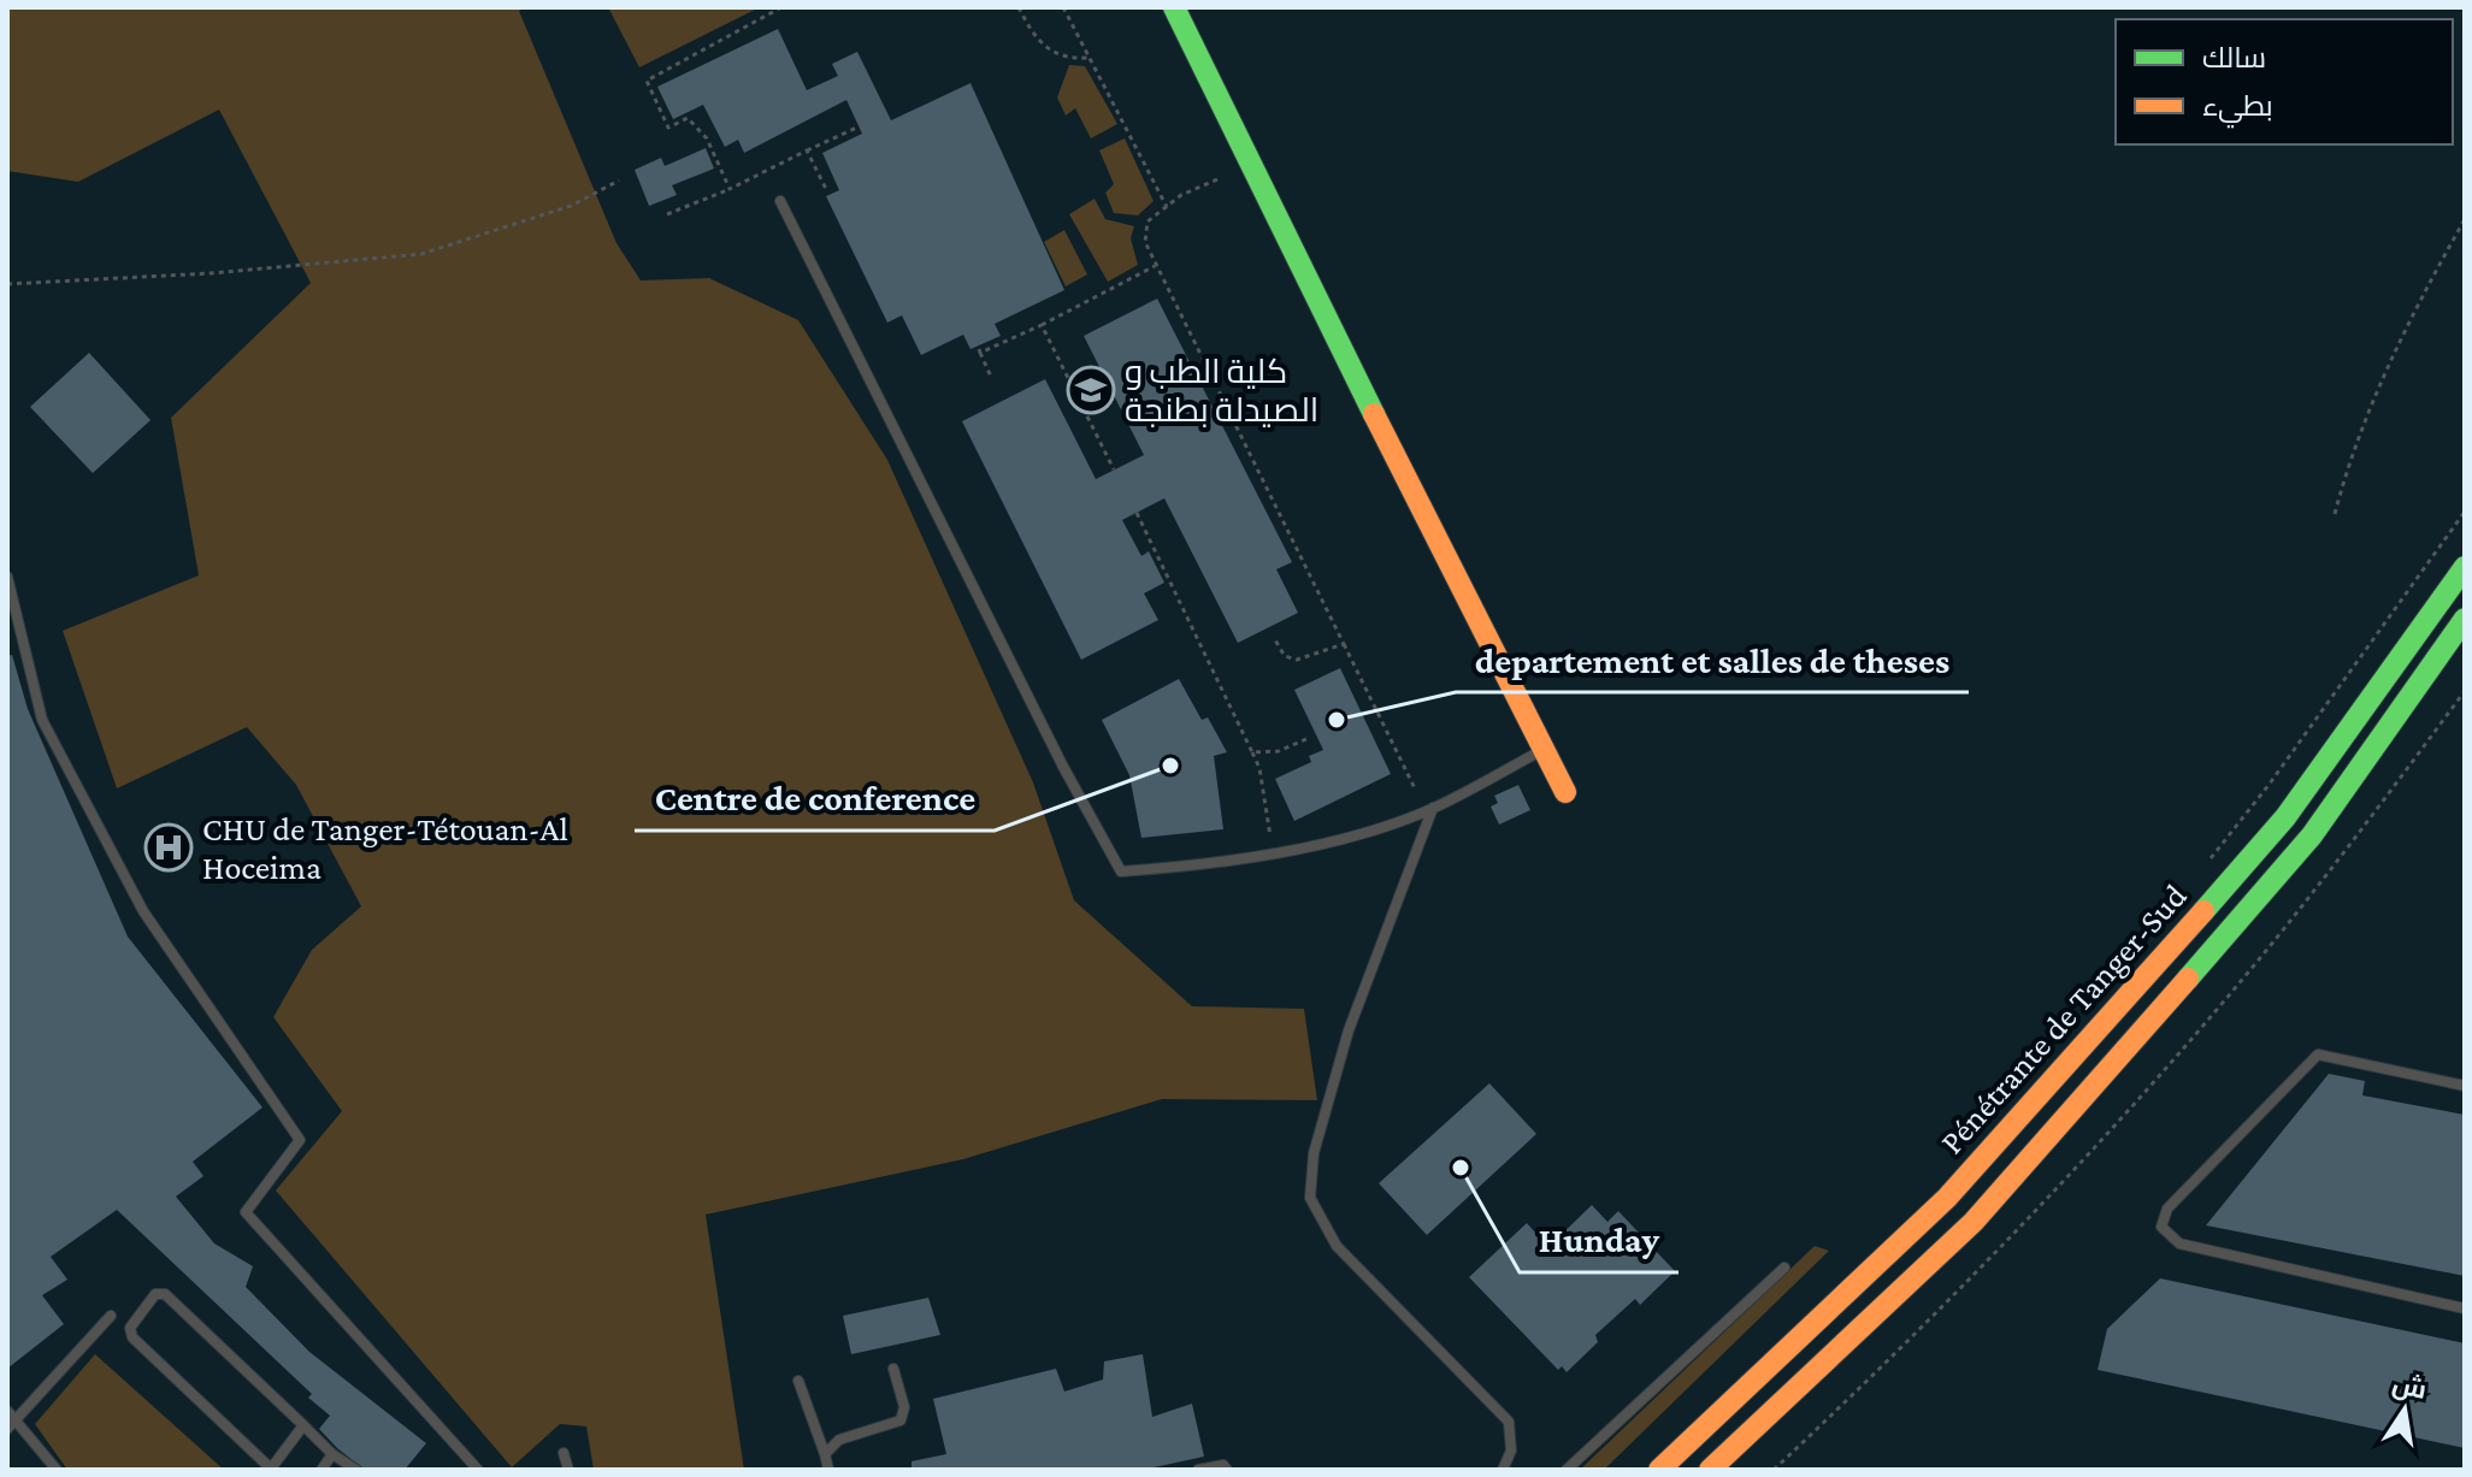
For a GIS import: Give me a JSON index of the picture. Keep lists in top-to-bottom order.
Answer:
{
  "streets": {
    "main road": ["Pénétrante de Tanger-Sud"]
  },
  "places": {
    "school or university": ["كلية الطب و الصيدلة بطنجة"],
    "other": ["departement et salles de theses", "Centre de conference", "Hunday"],
    "hospital": ["CHU de Tanger-Tétouan-Al Hoceima"]
  },
  "legend": ["سالك", "بطيء"],
  "north": "top"
}
